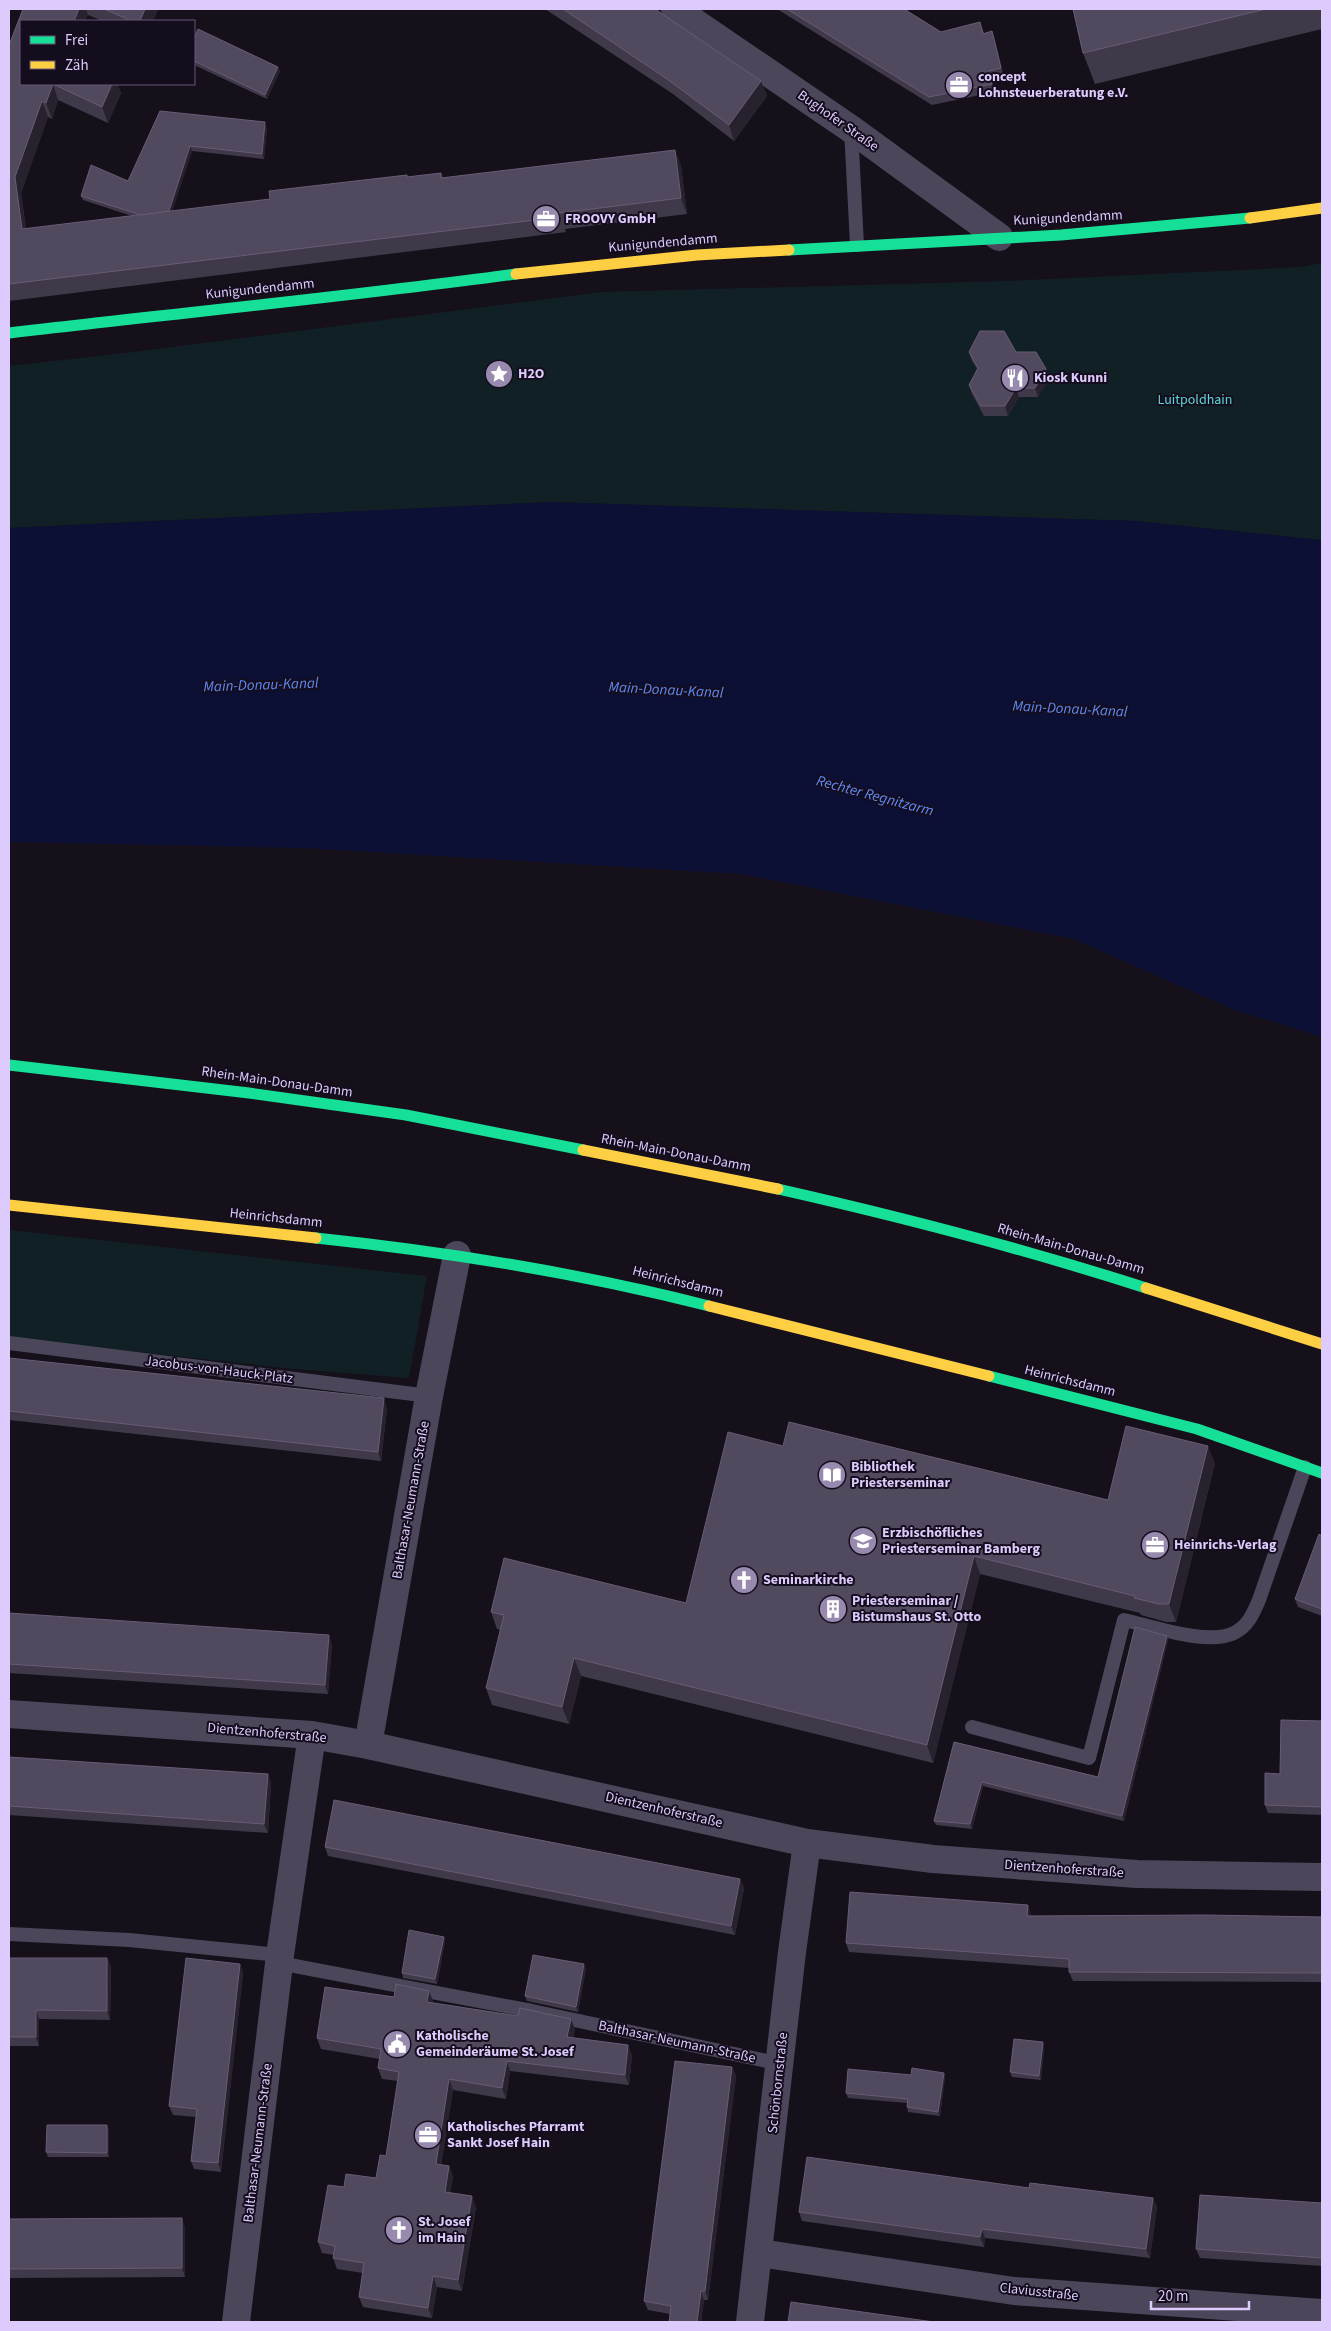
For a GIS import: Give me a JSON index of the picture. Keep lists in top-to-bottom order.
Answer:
{
  "streets": {
    "street": [
      "Bughofer Straße",
      "Kunigundendamm",
      "Rhein-Main-Donau-Damm",
      "Heinrichsdamm",
      "Balthasar-Neumann-Straße",
      "Dientzenhoferstraße",
      "Schönbornstraße",
      "Claviusstraße"
    ],
    "lane": ["Jacobus-von-Hauck-Platz"]
  },
  "crossings": [
    ["Bughofer Straße", "Kunigundendamm"],
    ["Heinrichsdamm", "Balthasar-Neumann-Straße"],
    ["Jacobus-von-Hauck-Platz", "Balthasar-Neumann-Straße"],
    ["Balthasar-Neumann-Straße", "Dientzenhoferstraße"],
    ["Balthasar-Neumann-Straße", "Schönbornstraße"],
    ["Dientzenhoferstraße", "Schönbornstraße"],
    ["Schönbornstraße", "Claviusstraße"]
  ],
  "water": ["Main-Donau-Kanal", "Rechter Regnitzarm"],
  "parks": ["Luitpoldhain"],
  "places": {
    "office": [
      "concept Lohnsteuerberatung e.V.",
      "FROOVY GmbH",
      "Heinrichs-Verlag",
      "Katholisches Pfarramt Sankt Josef Hain"
    ],
    "place": ["H2O"],
    "restaurant": ["Kiosk Kunni"],
    "library": ["Bibliothek Priesterseminar"],
    "school or university": ["Erzbischöfliches Priesterseminar Bamberg"],
    "church": ["Seminarkirche", "St. Josef im Hain"],
    "building": ["Priesterseminar / Bistumshaus St. Otto"],
    "public building": ["Katholische Gemeinderäume St. Josef"]
  },
  "legend": ["Frei", "Zäh"],
  "scale_bar": "20 m"
}
